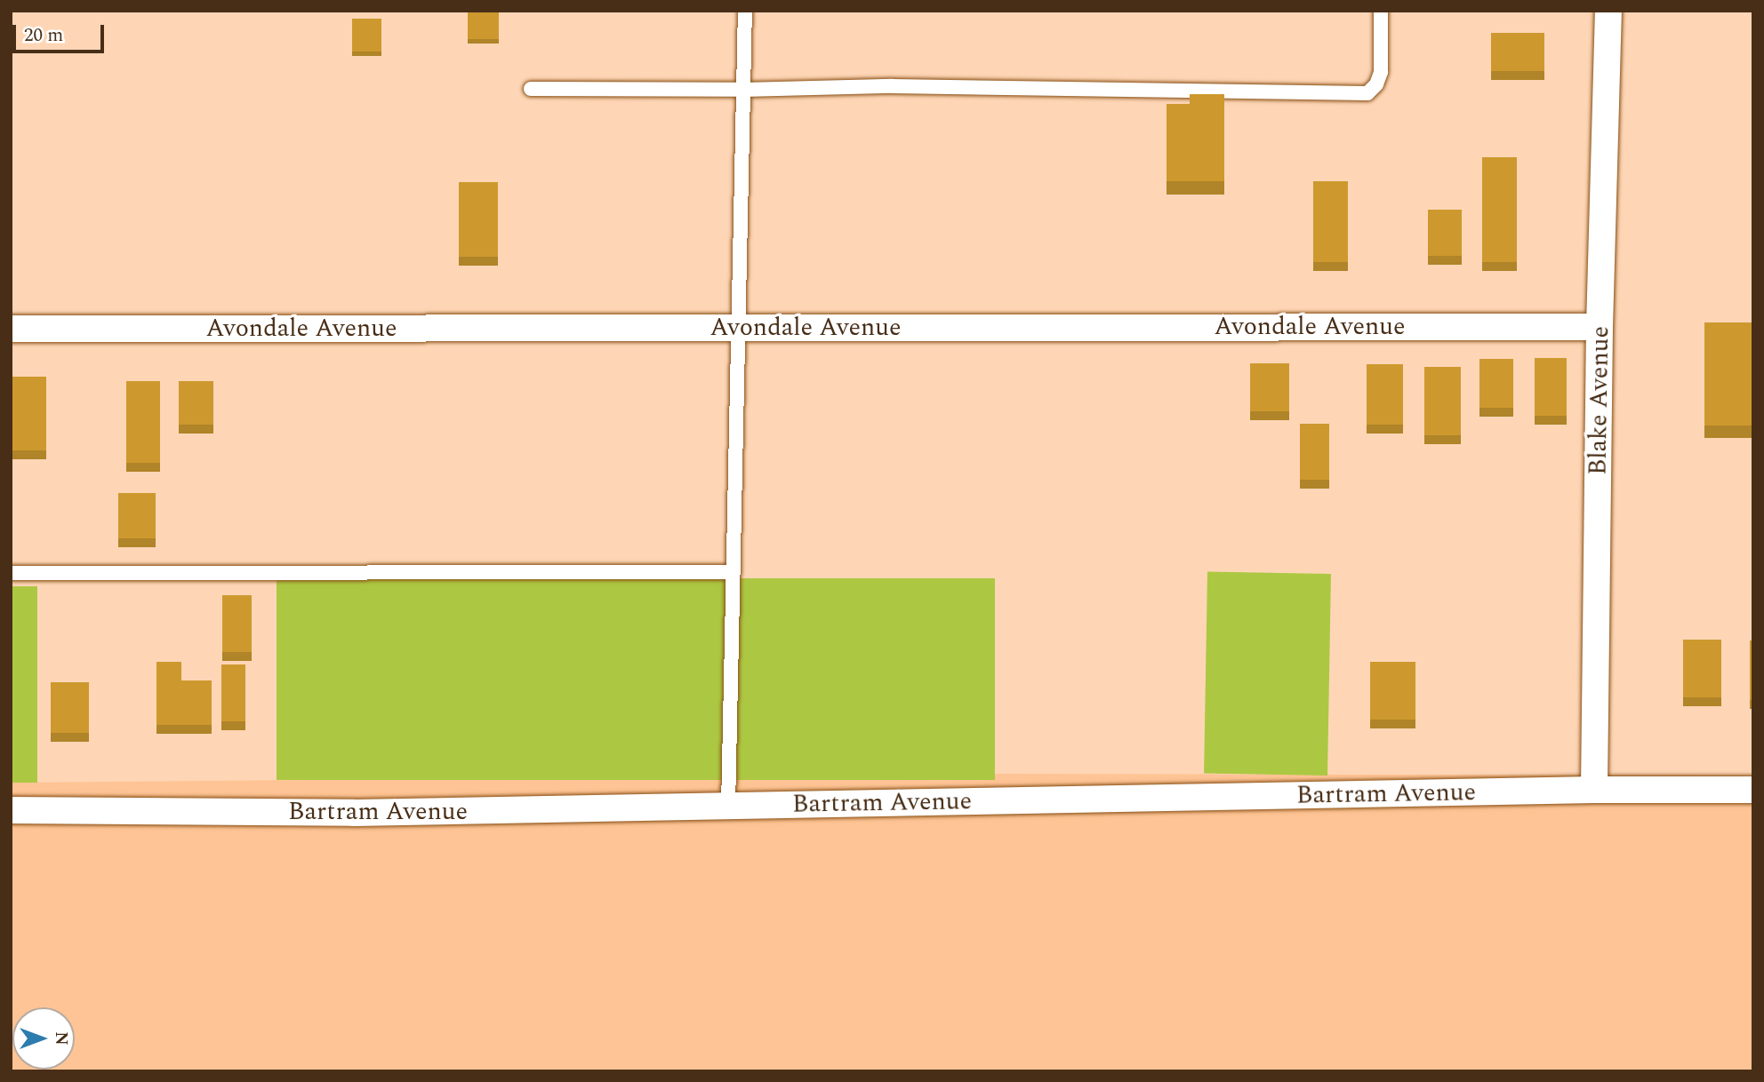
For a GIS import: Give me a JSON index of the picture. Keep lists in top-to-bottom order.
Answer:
{
  "streets": {
    "street": ["Avondale Avenue", "Blake Avenue", "Bartram Avenue"]
  },
  "crossings": [
    ["Avondale Avenue", "Blake Avenue"],
    ["Blake Avenue", "Bartram Avenue"]
  ],
  "scale_bar": "20 m",
  "north": "right"
}
